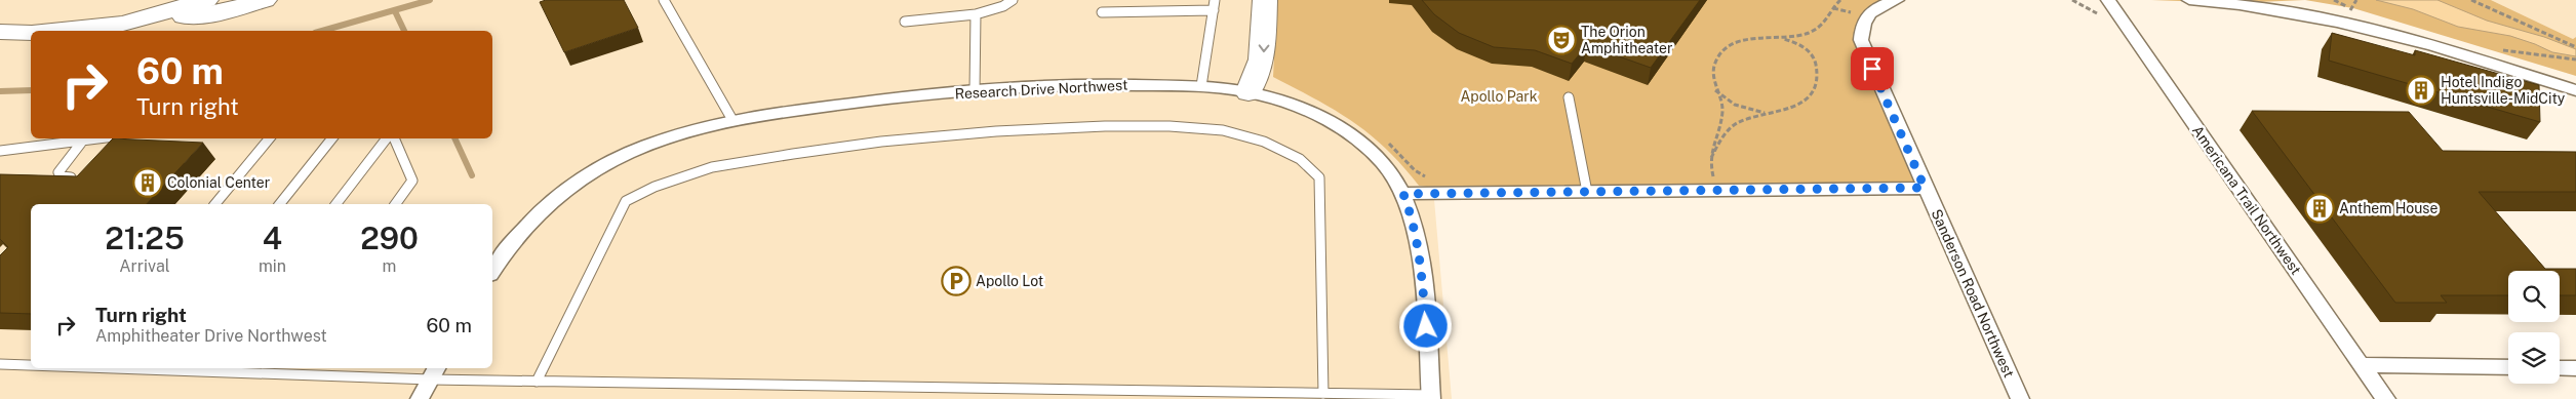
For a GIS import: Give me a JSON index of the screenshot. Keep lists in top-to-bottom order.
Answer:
{
  "streets": {
    "street": ["Research Drive Northwest", "Americana Trail Northwest", "Sanderson Road Northwest"]
  },
  "parks": ["Apollo Park"],
  "places": {
    "theatre": ["The Orion Amphitheater"],
    "building": ["Hotel Indigo Huntsville-MidCity", "Colonial Center", "Anthem House"],
    "parking": ["Apollo Lot"]
  },
  "page": {
    "turn": ["60 m", "Turn right"],
    "eta": [
      "21:25",
      "Arrival",
      "4",
      "min",
      "290",
      "m"
    ],
    "list": [
      {
        "name": "Turn right",
        "note": "Amphitheater Drive Northwest",
        "value": "60 m"
      }
    ]
  }
}
